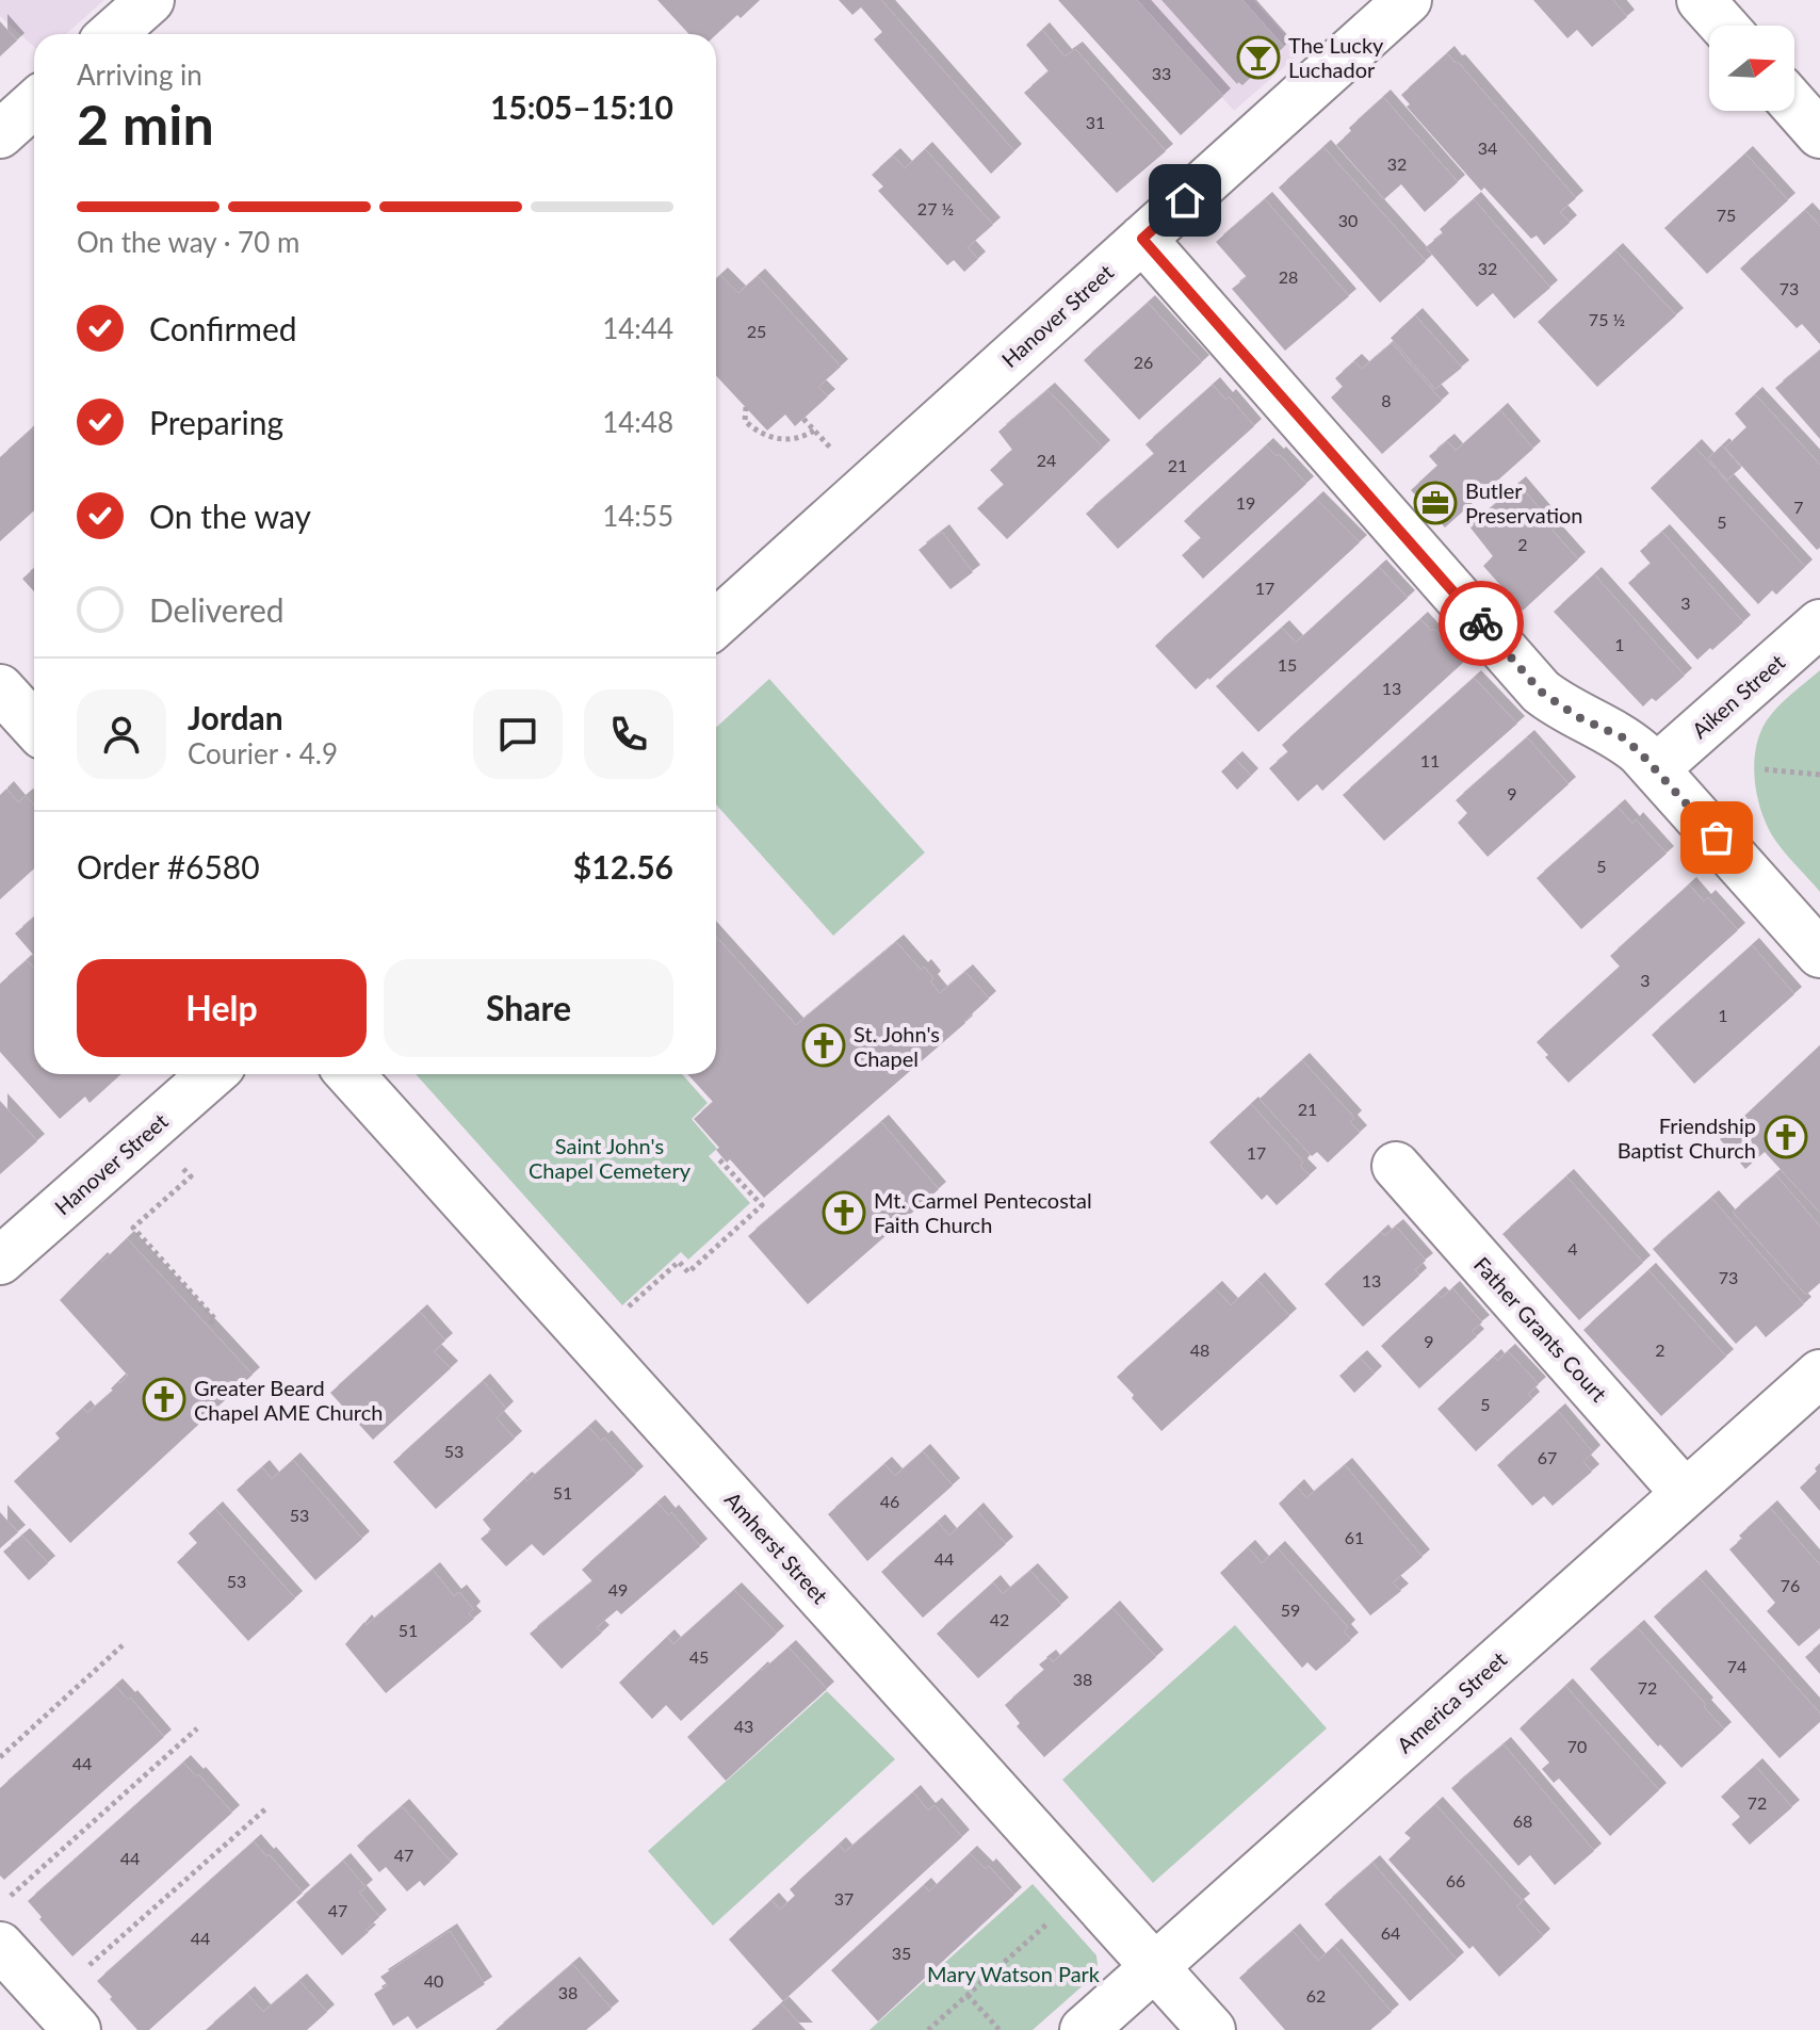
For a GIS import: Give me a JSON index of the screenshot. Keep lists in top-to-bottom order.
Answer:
{
  "streets": {
    "street": [
      "Hanover Street",
      "Aiken Street",
      "Father Grants Court",
      "Amherst Street",
      "America Street"
    ]
  },
  "crossings": [
    ["Father Grants Court", "America Street"],
    ["Amherst Street", "America Street"]
  ],
  "parks": ["Saint John's Chapel Cemetery", "Mary Watson Park"],
  "places": {
    "bar": ["The Lucky Luchador"],
    "office": ["Butler Preservation"],
    "church": [
      "St. John's Chapel",
      "Friendship Baptist Church",
      "Mt. Carmel Pentecostal Faith Church",
      "Greater Beard Chapel AME Church"
    ]
  },
  "house_numbers": [
    "33",
    "31",
    "34",
    "32",
    "27 ½",
    "75",
    "30",
    "32",
    "28",
    "73",
    "75 ½",
    "25",
    "26",
    "8",
    "24",
    "21",
    "19",
    "7",
    "5",
    "2",
    "17",
    "3",
    "1",
    "15",
    "13",
    "11",
    "9",
    "5",
    "3",
    "1",
    "21",
    "17",
    "4",
    "73",
    "13",
    "9",
    "48",
    "2",
    "5",
    "53",
    "67",
    "51",
    "46",
    "53",
    "61",
    "44",
    "53",
    "76",
    "49",
    "59",
    "42",
    "51",
    "45",
    "74",
    "38",
    "72",
    "43",
    "70",
    "44",
    "72",
    "68",
    "47",
    "44",
    "66",
    "37",
    "47",
    "64",
    "44",
    "35",
    "40",
    "38",
    "62"
  ],
  "north": "right",
  "page": {
    "heading": ["2 min", "Arriving in", "15:05–15:10"],
    "panel": [
      "Jordan",
      "Courier · 4.9",
      "Order #6580",
      "$12.56"
    ],
    "bar": "On the way · 70 m",
    "list": [
      ["Confirmed", "14:44"],
      ["Preparing", "14:48"],
      ["On the way", "14:55"],
      "Delivered"
    ],
    "buttons": ["Help", "Share"]
  }
}
